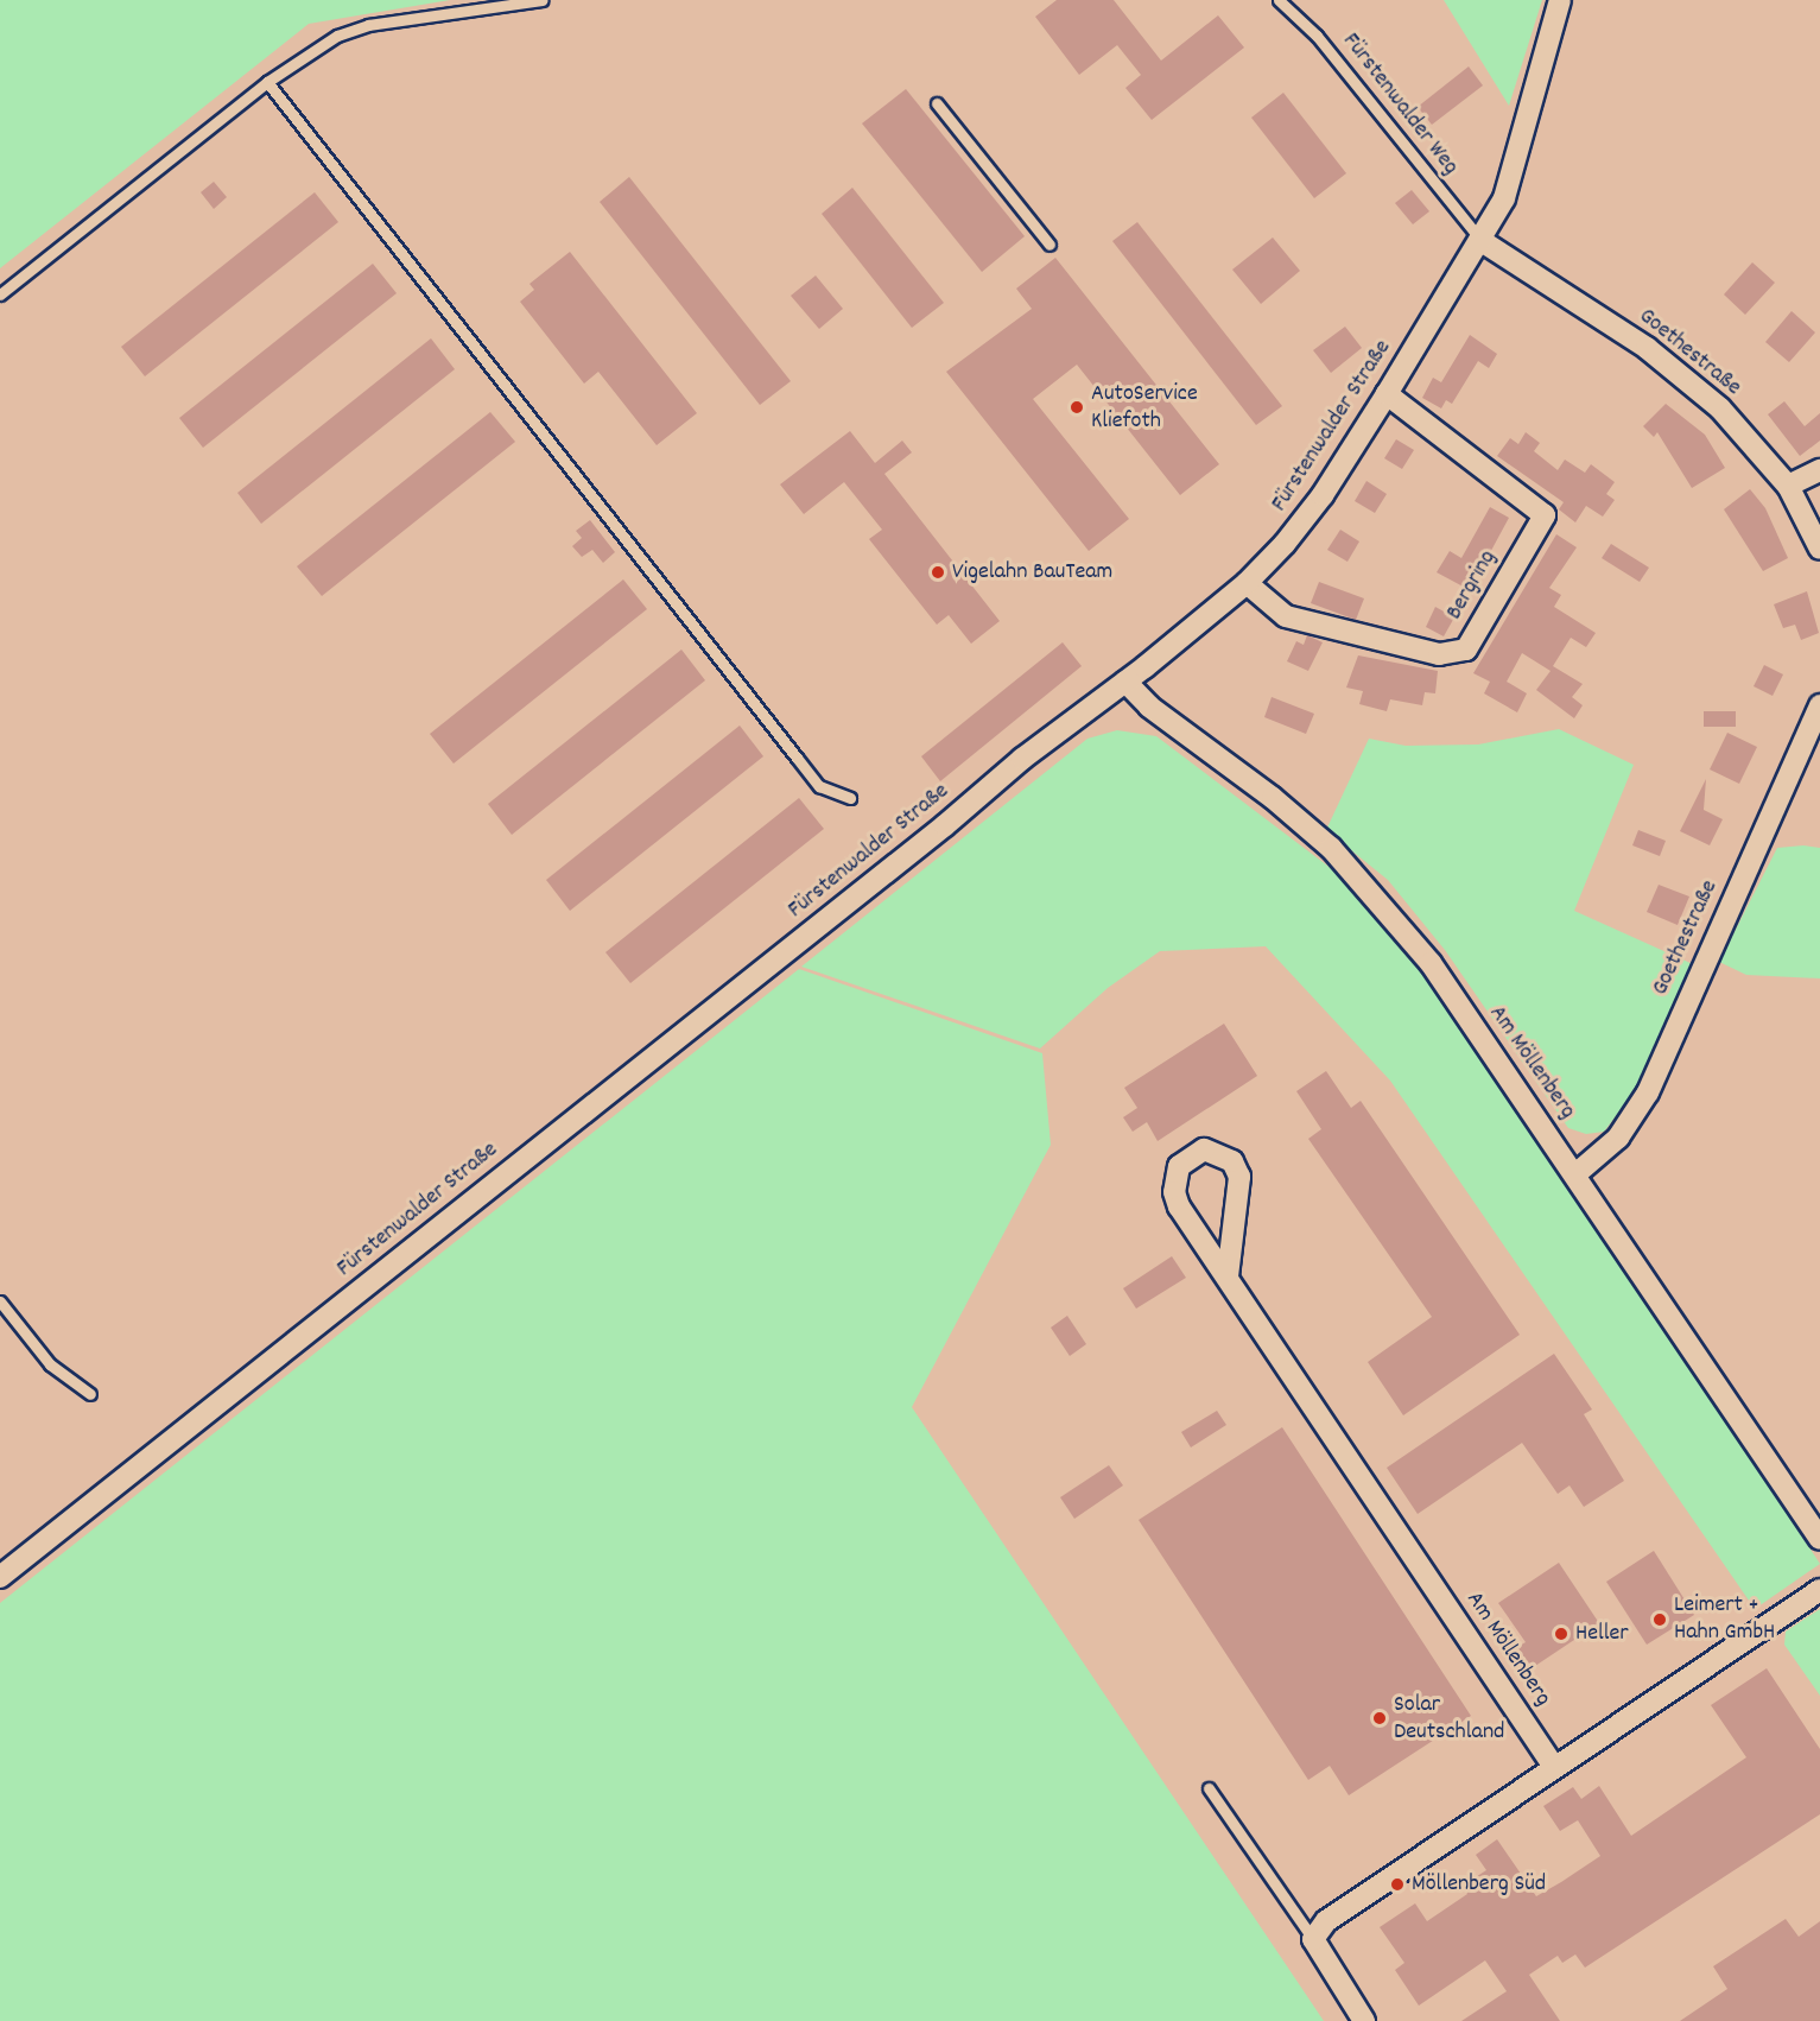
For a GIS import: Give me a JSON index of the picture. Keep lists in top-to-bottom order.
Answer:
{
  "streets": {
    "street": [
      "Goethestraße",
      "Fürstenwalder Straße",
      "Bergring",
      "Am Möllenberg"
    ],
    "lane": ["Fürstenwalder Weg"]
  },
  "crossings": [
    ["Fürstenwalder Weg", "Goethestraße"],
    ["Fürstenwalder Weg", "Fürstenwalder Straße"],
    ["Goethestraße", "Fürstenwalder Straße"],
    ["Goethestraße", "Am Möllenberg"],
    ["Fürstenwalder Straße", "Bergring"],
    ["Fürstenwalder Straße", "Am Möllenberg"]
  ],
  "places": [
    "AutoService Kliefoth",
    "Vigelahn BauTeam",
    "Leimert + Hahn GmbH",
    "Heller",
    "Solar Deutschland",
    "Möllenberg Süd"
  ]
}
